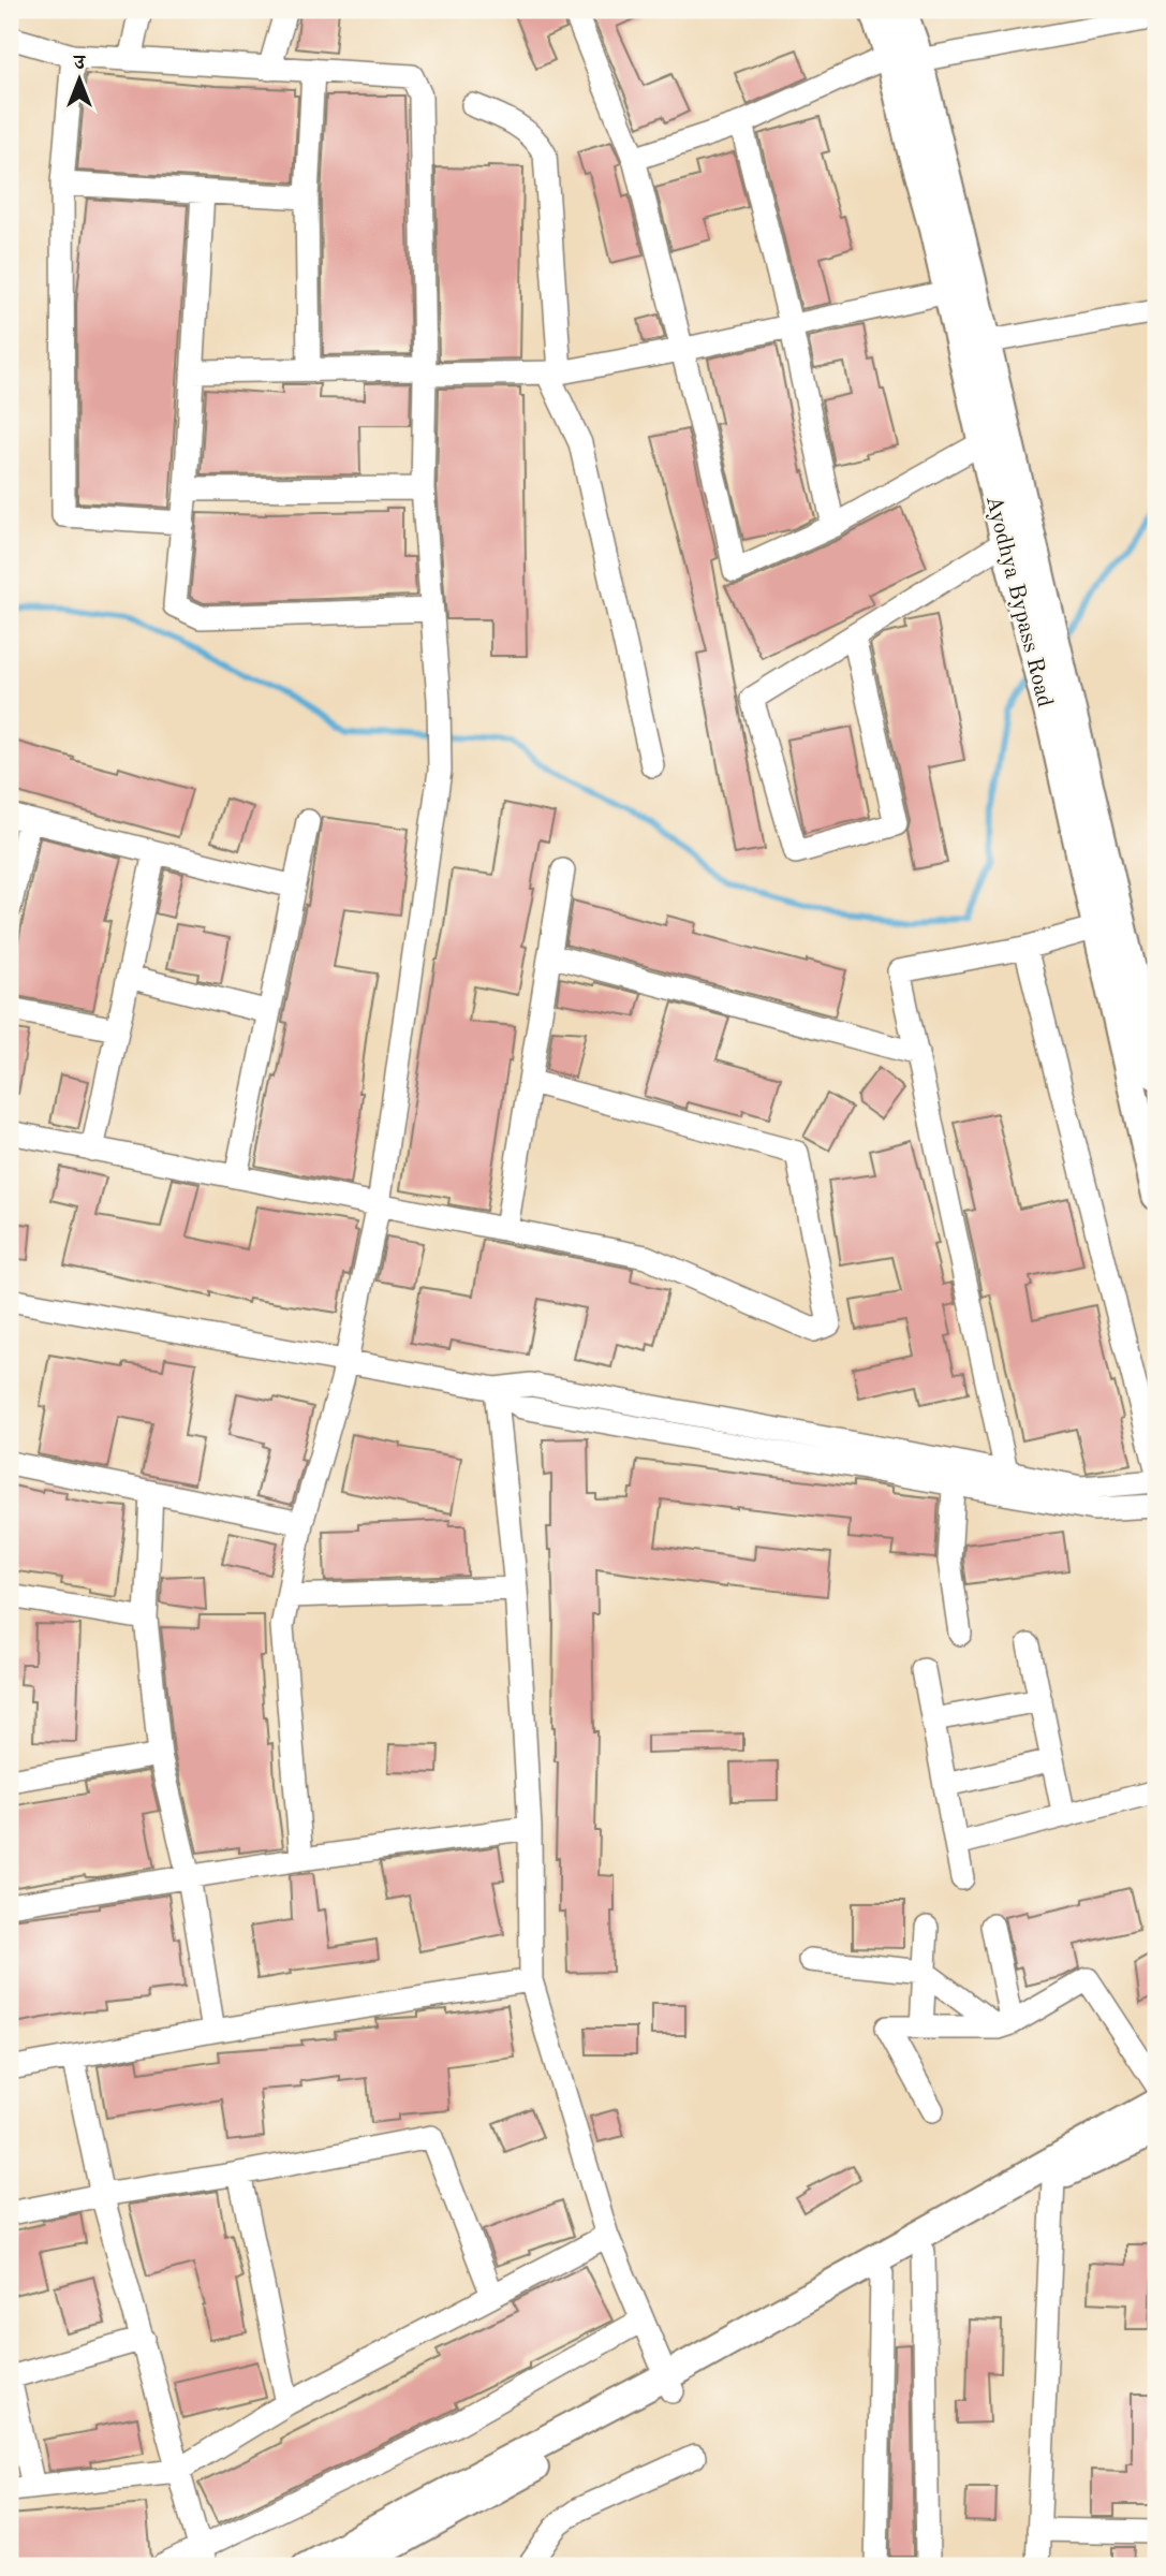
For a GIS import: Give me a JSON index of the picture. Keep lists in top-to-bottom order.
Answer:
{
  "streets": {
    "main road": ["Ayodhya Bypass Road"]
  },
  "north": "top"
}
